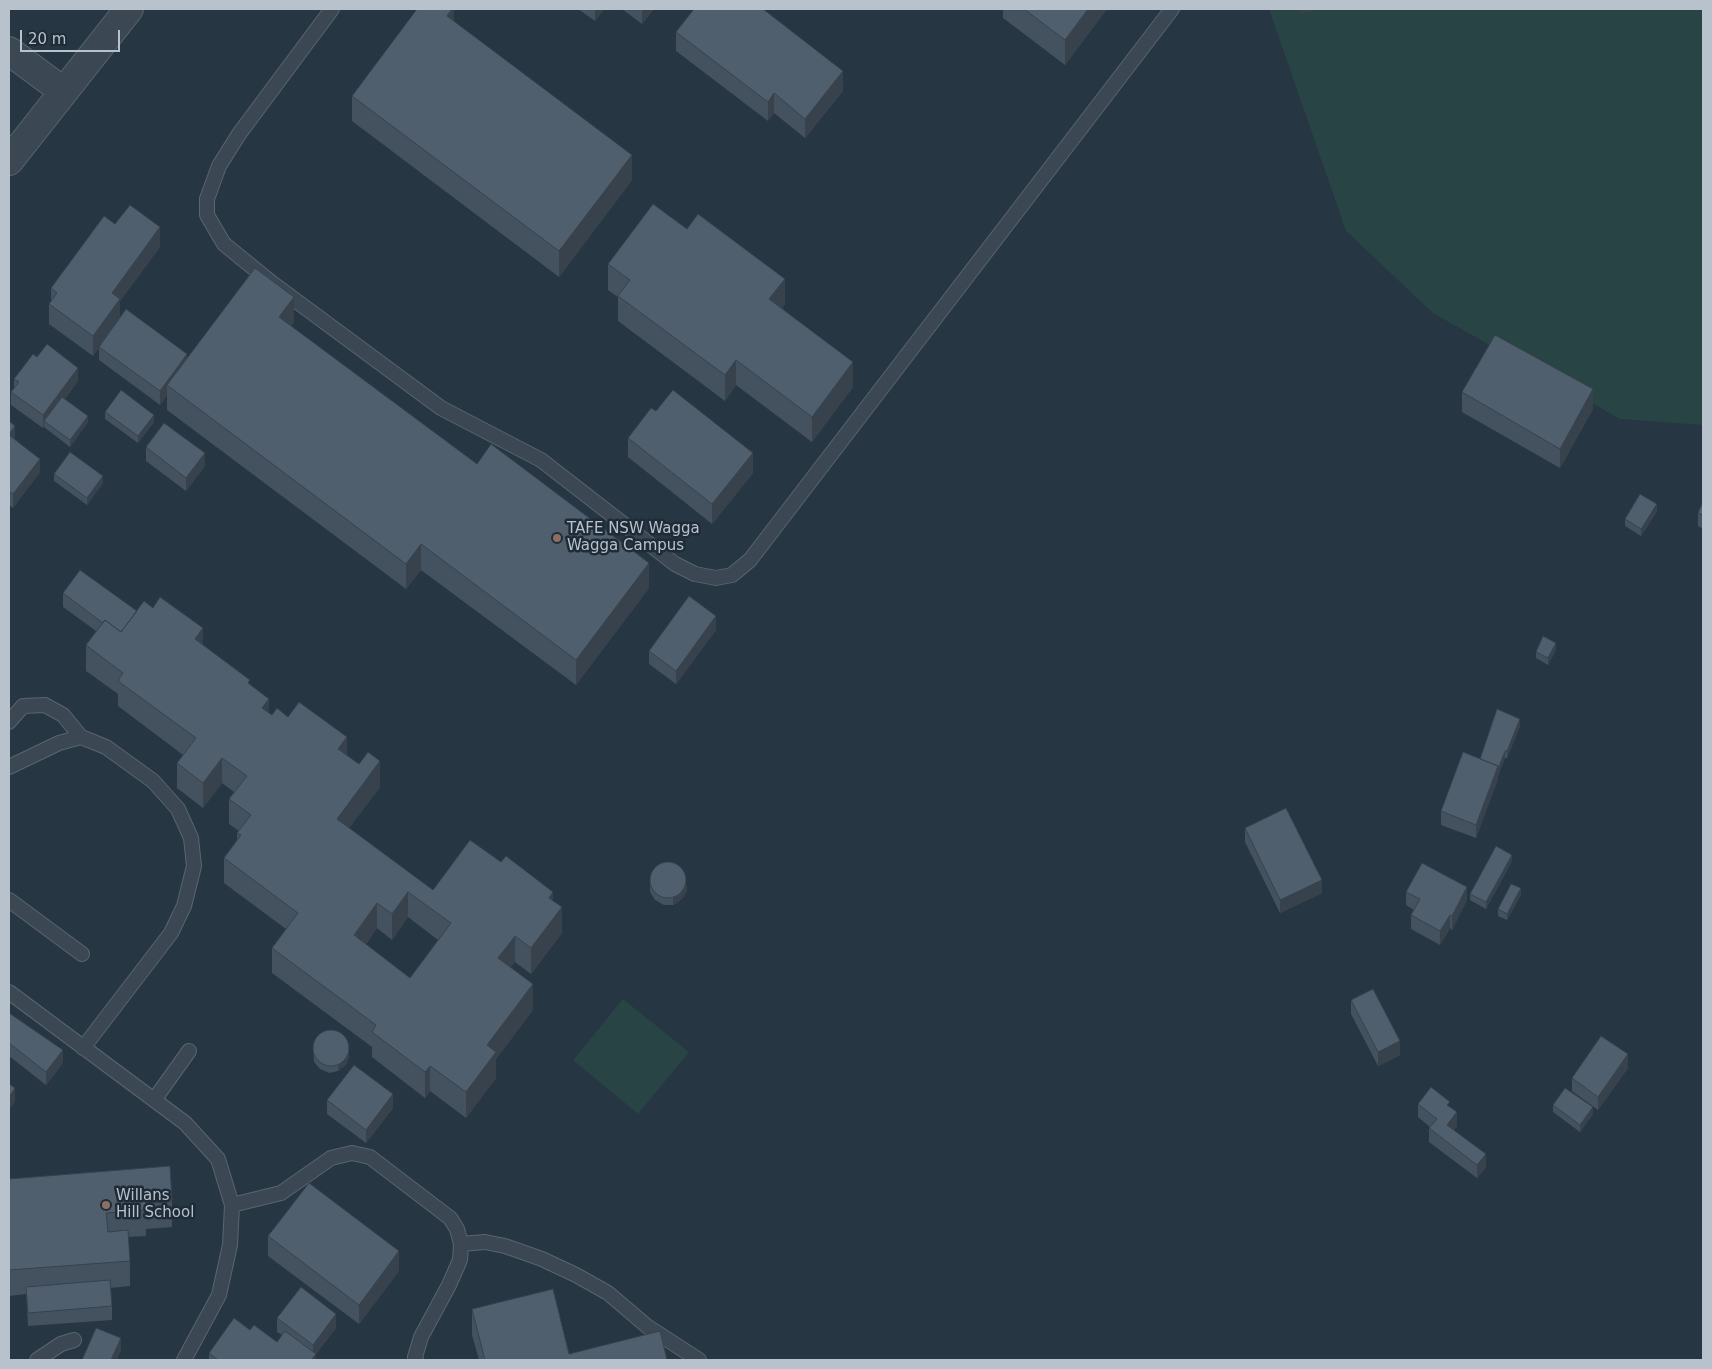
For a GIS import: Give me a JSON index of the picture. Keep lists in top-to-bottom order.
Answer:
{
  "places": ["TAFE NSW Wagga Wagga Campus", "Willans Hill School"],
  "scale_bar": "20 m"
}
